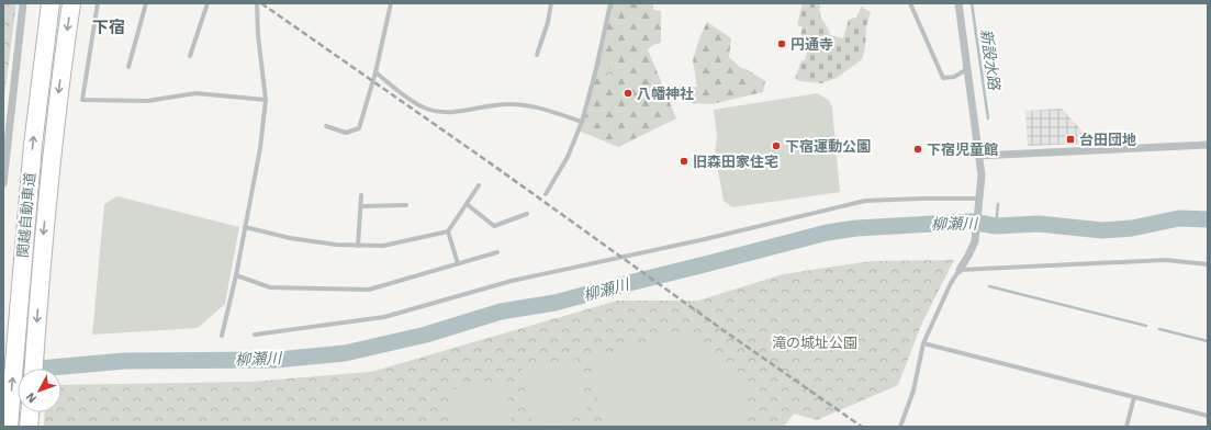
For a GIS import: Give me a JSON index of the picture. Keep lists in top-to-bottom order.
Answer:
{
  "streets": {
    "highway": ["関越自動車道"]
  },
  "districts": ["下宿"],
  "water": ["新設水路", "柳瀬川"],
  "parks": ["滝の城址公園"],
  "places": {
    "other": [
      "円通寺",
      "八幡神社",
      "下宿運動公園",
      "下宿児童館",
      "旧森田家住宅"
    ],
    "transit": ["台田団地"]
  },
  "north": "bottom left"
}
